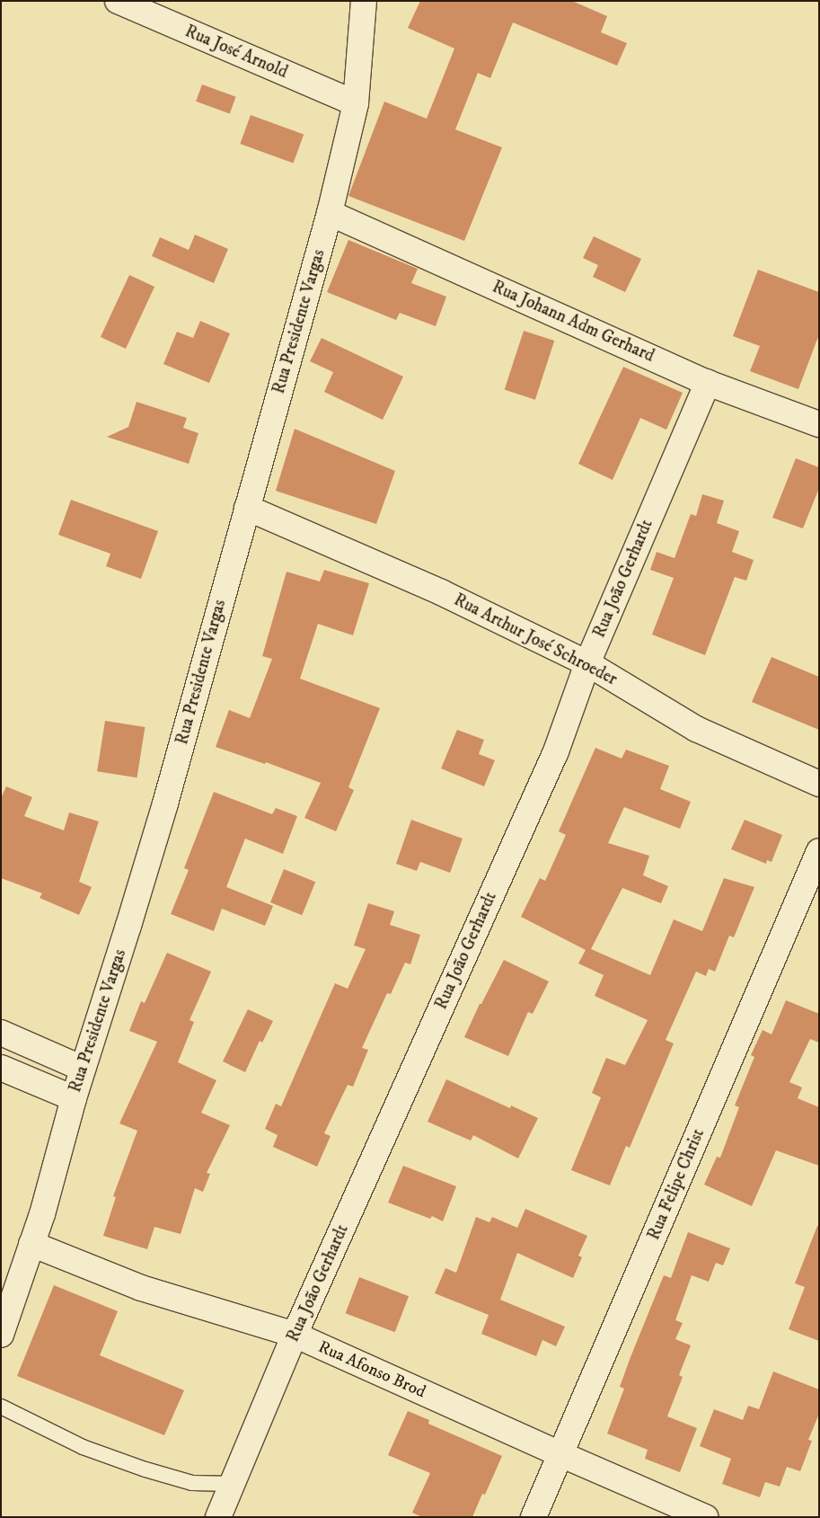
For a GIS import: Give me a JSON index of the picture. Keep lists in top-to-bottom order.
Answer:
{
  "streets": {
    "street": [
      "Rua José Arnold",
      "Rua Presidente Vargas",
      "Rua Johann Adm Gerhard",
      "Rua João Gerhardt",
      "Rua Arthur José Schroeder",
      "Rua Felipe Christ",
      "Rua Afonso Brod"
    ]
  },
  "crossings": [
    ["Rua José Arnold", "Rua Presidente Vargas"],
    ["Rua Presidente Vargas", "Rua Johann Adm Gerhard"],
    ["Rua Presidente Vargas", "Rua Arthur José Schroeder"],
    ["Rua Presidente Vargas", "Rua Afonso Brod"],
    ["Rua Johann Adm Gerhard", "Rua João Gerhardt"],
    ["Rua João Gerhardt", "Rua Arthur José Schroeder"],
    ["Rua João Gerhardt", "Rua Afonso Brod"],
    ["Rua Felipe Christ", "Rua Afonso Brod"]
  ]
}
